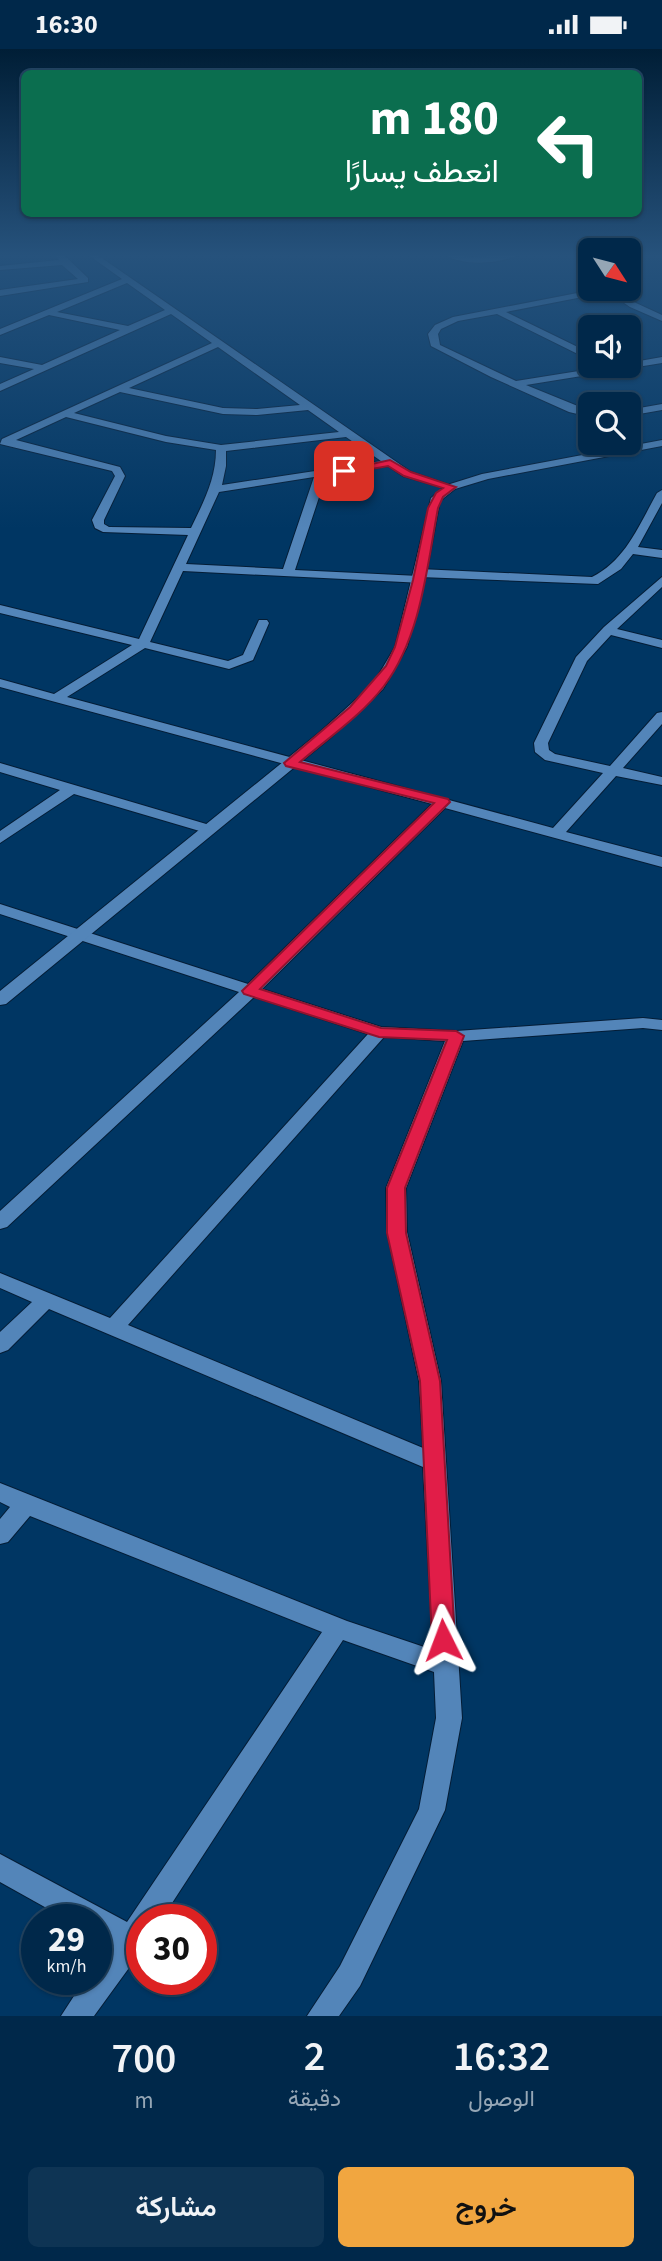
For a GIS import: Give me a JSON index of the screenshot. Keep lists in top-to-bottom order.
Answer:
{
  "north": "bottom right",
  "page": {
    "status": "16:30",
    "turn": ["180 m", "انعطف يسارًا"],
    "speed": "29 km/h",
    "limit": "30",
    "eta": [
      "16:32",
      "الوصول",
      "2",
      "دقيقة",
      "700",
      "m"
    ],
    "buttons": ["خروج", "مشاركة"]
  }
}
